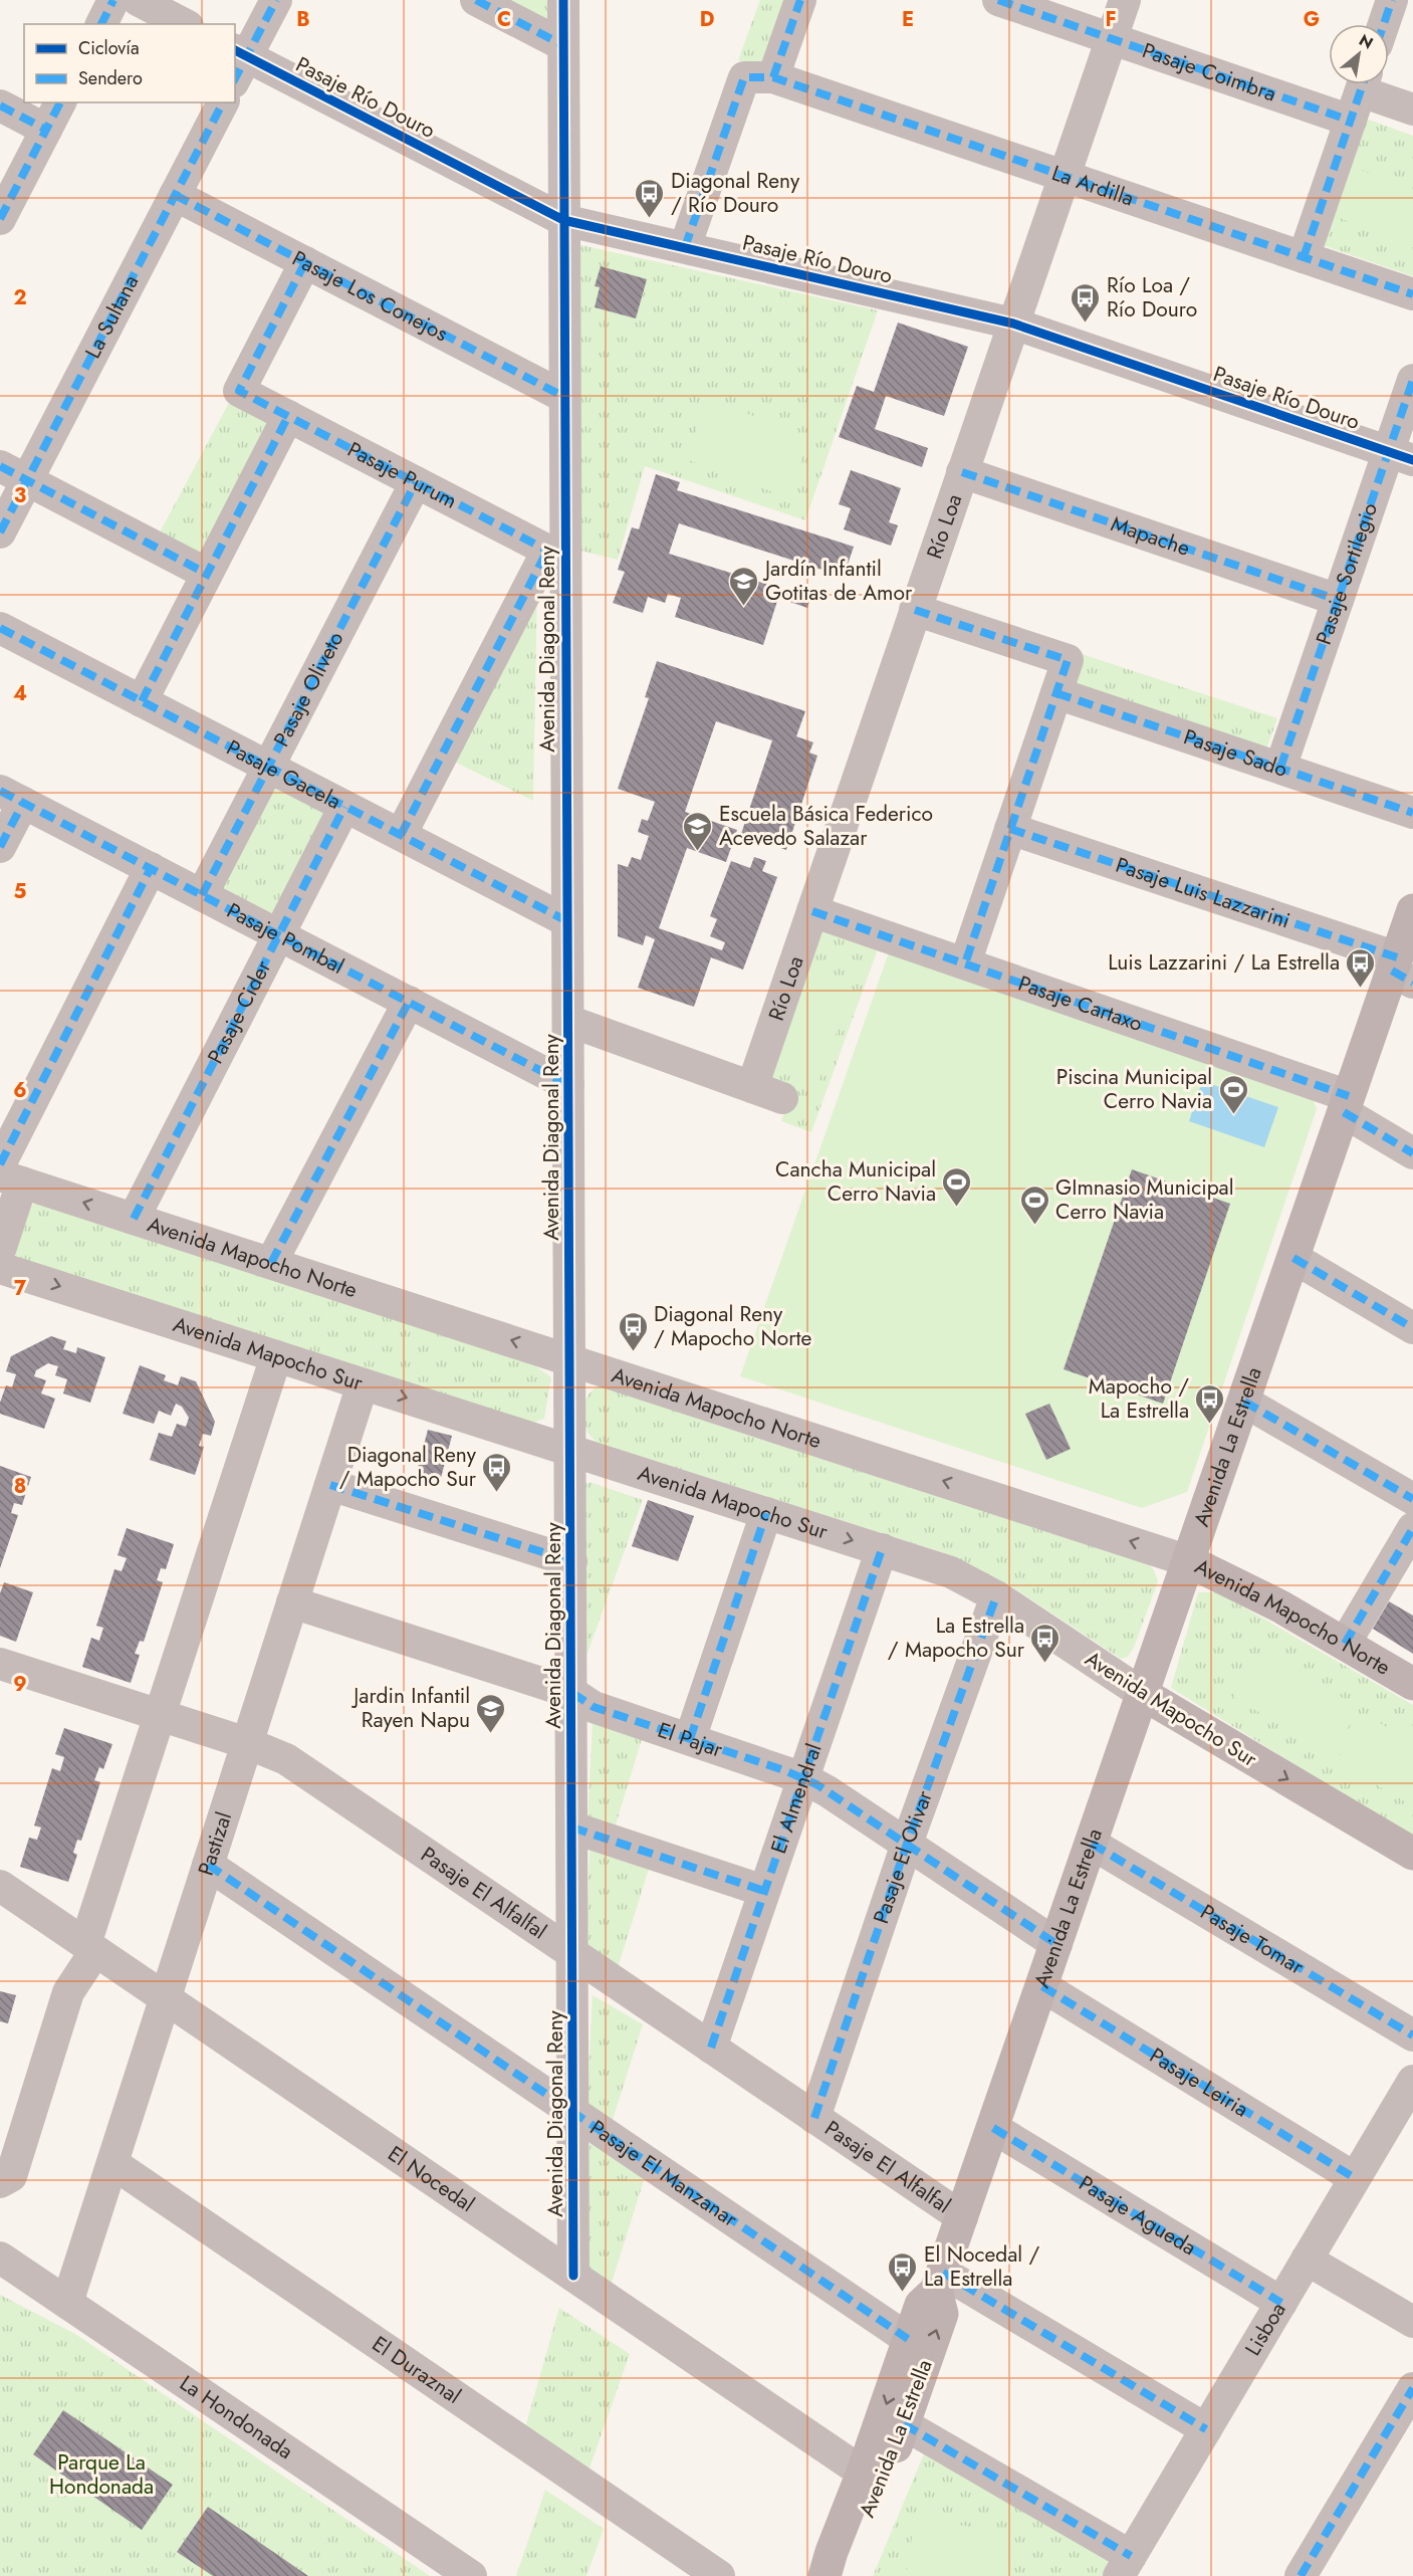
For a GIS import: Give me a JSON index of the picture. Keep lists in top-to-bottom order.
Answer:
{
  "streets": {
    "main road": ["Avenida Mapocho Norte", "Avenida Mapocho Sur", "Avenida La Estrella"],
    "street": [
      "Pasaje Coimbra",
      "Pasaje Río Douro",
      "La Ardilla",
      "Pasaje Los Conejos",
      "La Sultana",
      "Pasaje Purum",
      "Río Loa",
      "Mapache",
      "Pasaje Sortilegio",
      "Avenida Diagonal Reny",
      "Pasaje Oliveto",
      "Pasaje Sado",
      "Pasaje Gacela",
      "Pasaje Luis Lazzarini",
      "Pasaje Pombal",
      "Pasaje Cartaxo",
      "Pasaje Cider",
      "El Pajar",
      "El Almendral",
      "Pastizal",
      "Pasaje El Olivar",
      "Pasaje El Alfalfal",
      "Pasaje Tomar",
      "Pasaje Leiria",
      "Pasaje El Manzanar",
      "El Nocedal",
      "Pasaje Agueda",
      "Lisboa",
      "El Duraznal",
      "La Hondonada"
    ]
  },
  "crossings": [
    ["Pasaje Coimbra", "Río Loa"],
    ["Pasaje Río Douro", "Río Loa"],
    ["Pasaje Río Douro", "Pasaje Sortilegio"],
    ["Pasaje Río Douro", "Avenida Diagonal Reny"],
    ["La Ardilla", "Río Loa"],
    ["Pasaje Los Conejos", "La Sultana"],
    ["Pasaje Los Conejos", "Pasaje Purum"],
    ["Pasaje Los Conejos", "Avenida Diagonal Reny"],
    ["Pasaje Purum", "Avenida Diagonal Reny"],
    ["Pasaje Purum", "Pasaje Oliveto"],
    ["Río Loa", "Mapache"],
    ["Río Loa", "Pasaje Cartaxo"],
    ["Mapache", "Pasaje Sortilegio"],
    ["Pasaje Sortilegio", "Pasaje Sado"],
    ["Avenida Diagonal Reny", "Pasaje Gacela"],
    ["Avenida Diagonal Reny", "Pasaje Pombal"],
    ["Avenida Diagonal Reny", "Avenida Mapocho Norte"],
    ["Avenida Diagonal Reny", "Avenida Mapocho Sur"],
    ["Avenida Diagonal Reny", "El Pajar"],
    ["Avenida Diagonal Reny", "Pasaje El Alfalfal"],
    ["Avenida Diagonal Reny", "Pasaje El Manzanar"],
    ["Avenida Diagonal Reny", "El Nocedal"],
    ["Pasaje Oliveto", "Pasaje Gacela"],
    ["Pasaje Oliveto", "Pasaje Pombal"],
    ["Pasaje Gacela", "Pasaje Cider"],
    ["Pasaje Luis Lazzarini", "Avenida La Estrella"],
    ["Pasaje Pombal", "Pasaje Cider"],
    ["Pasaje Cartaxo", "Avenida La Estrella"],
    ["Pasaje Cider", "Avenida Mapocho Norte"],
    ["Avenida Mapocho Norte", "Avenida La Estrella"],
    ["Avenida Mapocho Sur", "Avenida La Estrella"],
    ["Avenida Mapocho Sur", "El Almendral"],
    ["Avenida Mapocho Sur", "Pastizal"],
    ["Avenida Mapocho Sur", "Pasaje El Olivar"],
    ["Avenida La Estrella", "El Pajar"],
    ["Avenida La Estrella", "Pasaje El Alfalfal"],
    ["Avenida La Estrella", "Pasaje Tomar"],
    ["Avenida La Estrella", "Pasaje Leiria"],
    ["Avenida La Estrella", "Pasaje El Manzanar"],
    ["Avenida La Estrella", "El Nocedal"],
    ["Avenida La Estrella", "Pasaje Agueda"],
    ["El Pajar", "El Almendral"],
    ["El Pajar", "Pastizal"],
    ["El Pajar", "Pasaje El Olivar"],
    ["El Almendral", "Pasaje El Alfalfal"],
    ["Pastizal", "Pasaje El Alfalfal"],
    ["Pastizal", "Pasaje El Manzanar"],
    ["Pastizal", "El Nocedal"],
    ["Pastizal", "El Duraznal"],
    ["Pastizal", "La Hondonada"],
    ["Pasaje El Olivar", "Pasaje El Alfalfal"],
    ["Pasaje Leiria", "Lisboa"],
    ["Pasaje Agueda", "Lisboa"]
  ],
  "one_way": ["Avenida Mapocho Norte", "Avenida Mapocho Sur"],
  "parks": ["Parque La Hondonada"],
  "places": {
    "bus stop": [
      "Diagonal Reny / Río Douro",
      "Río Loa / Río Douro",
      "Luis Lazzarini / La Estrella",
      "Diagonal Reny / Mapocho Norte",
      "Mapocho / La Estrella",
      "Diagonal Reny / Mapocho Sur",
      "La Estrella / Mapocho Sur",
      "El Nocedal / La Estrella"
    ],
    "school or university": ["Jardín Infantil Gotitas de Amor", "Escuela Básica Federico Acevedo Salazar", "Jardin Infantil Rayen Napu"],
    "sports": ["Piscina Municipal Cerro Navia", "Cancha Municipal Cerro Navia", "GImnasio Municipal Cerro Navia"]
  },
  "legend": ["Ciclovía", "Sendero"],
  "north": "top right",
  "grid": {
    "columns": [
      "B",
      "C",
      "D",
      "E",
      "F",
      "G"
    ],
    "rows": [
      "2",
      "3",
      "4",
      "5",
      "6",
      "7",
      "8",
      "9"
    ]
  }
}
